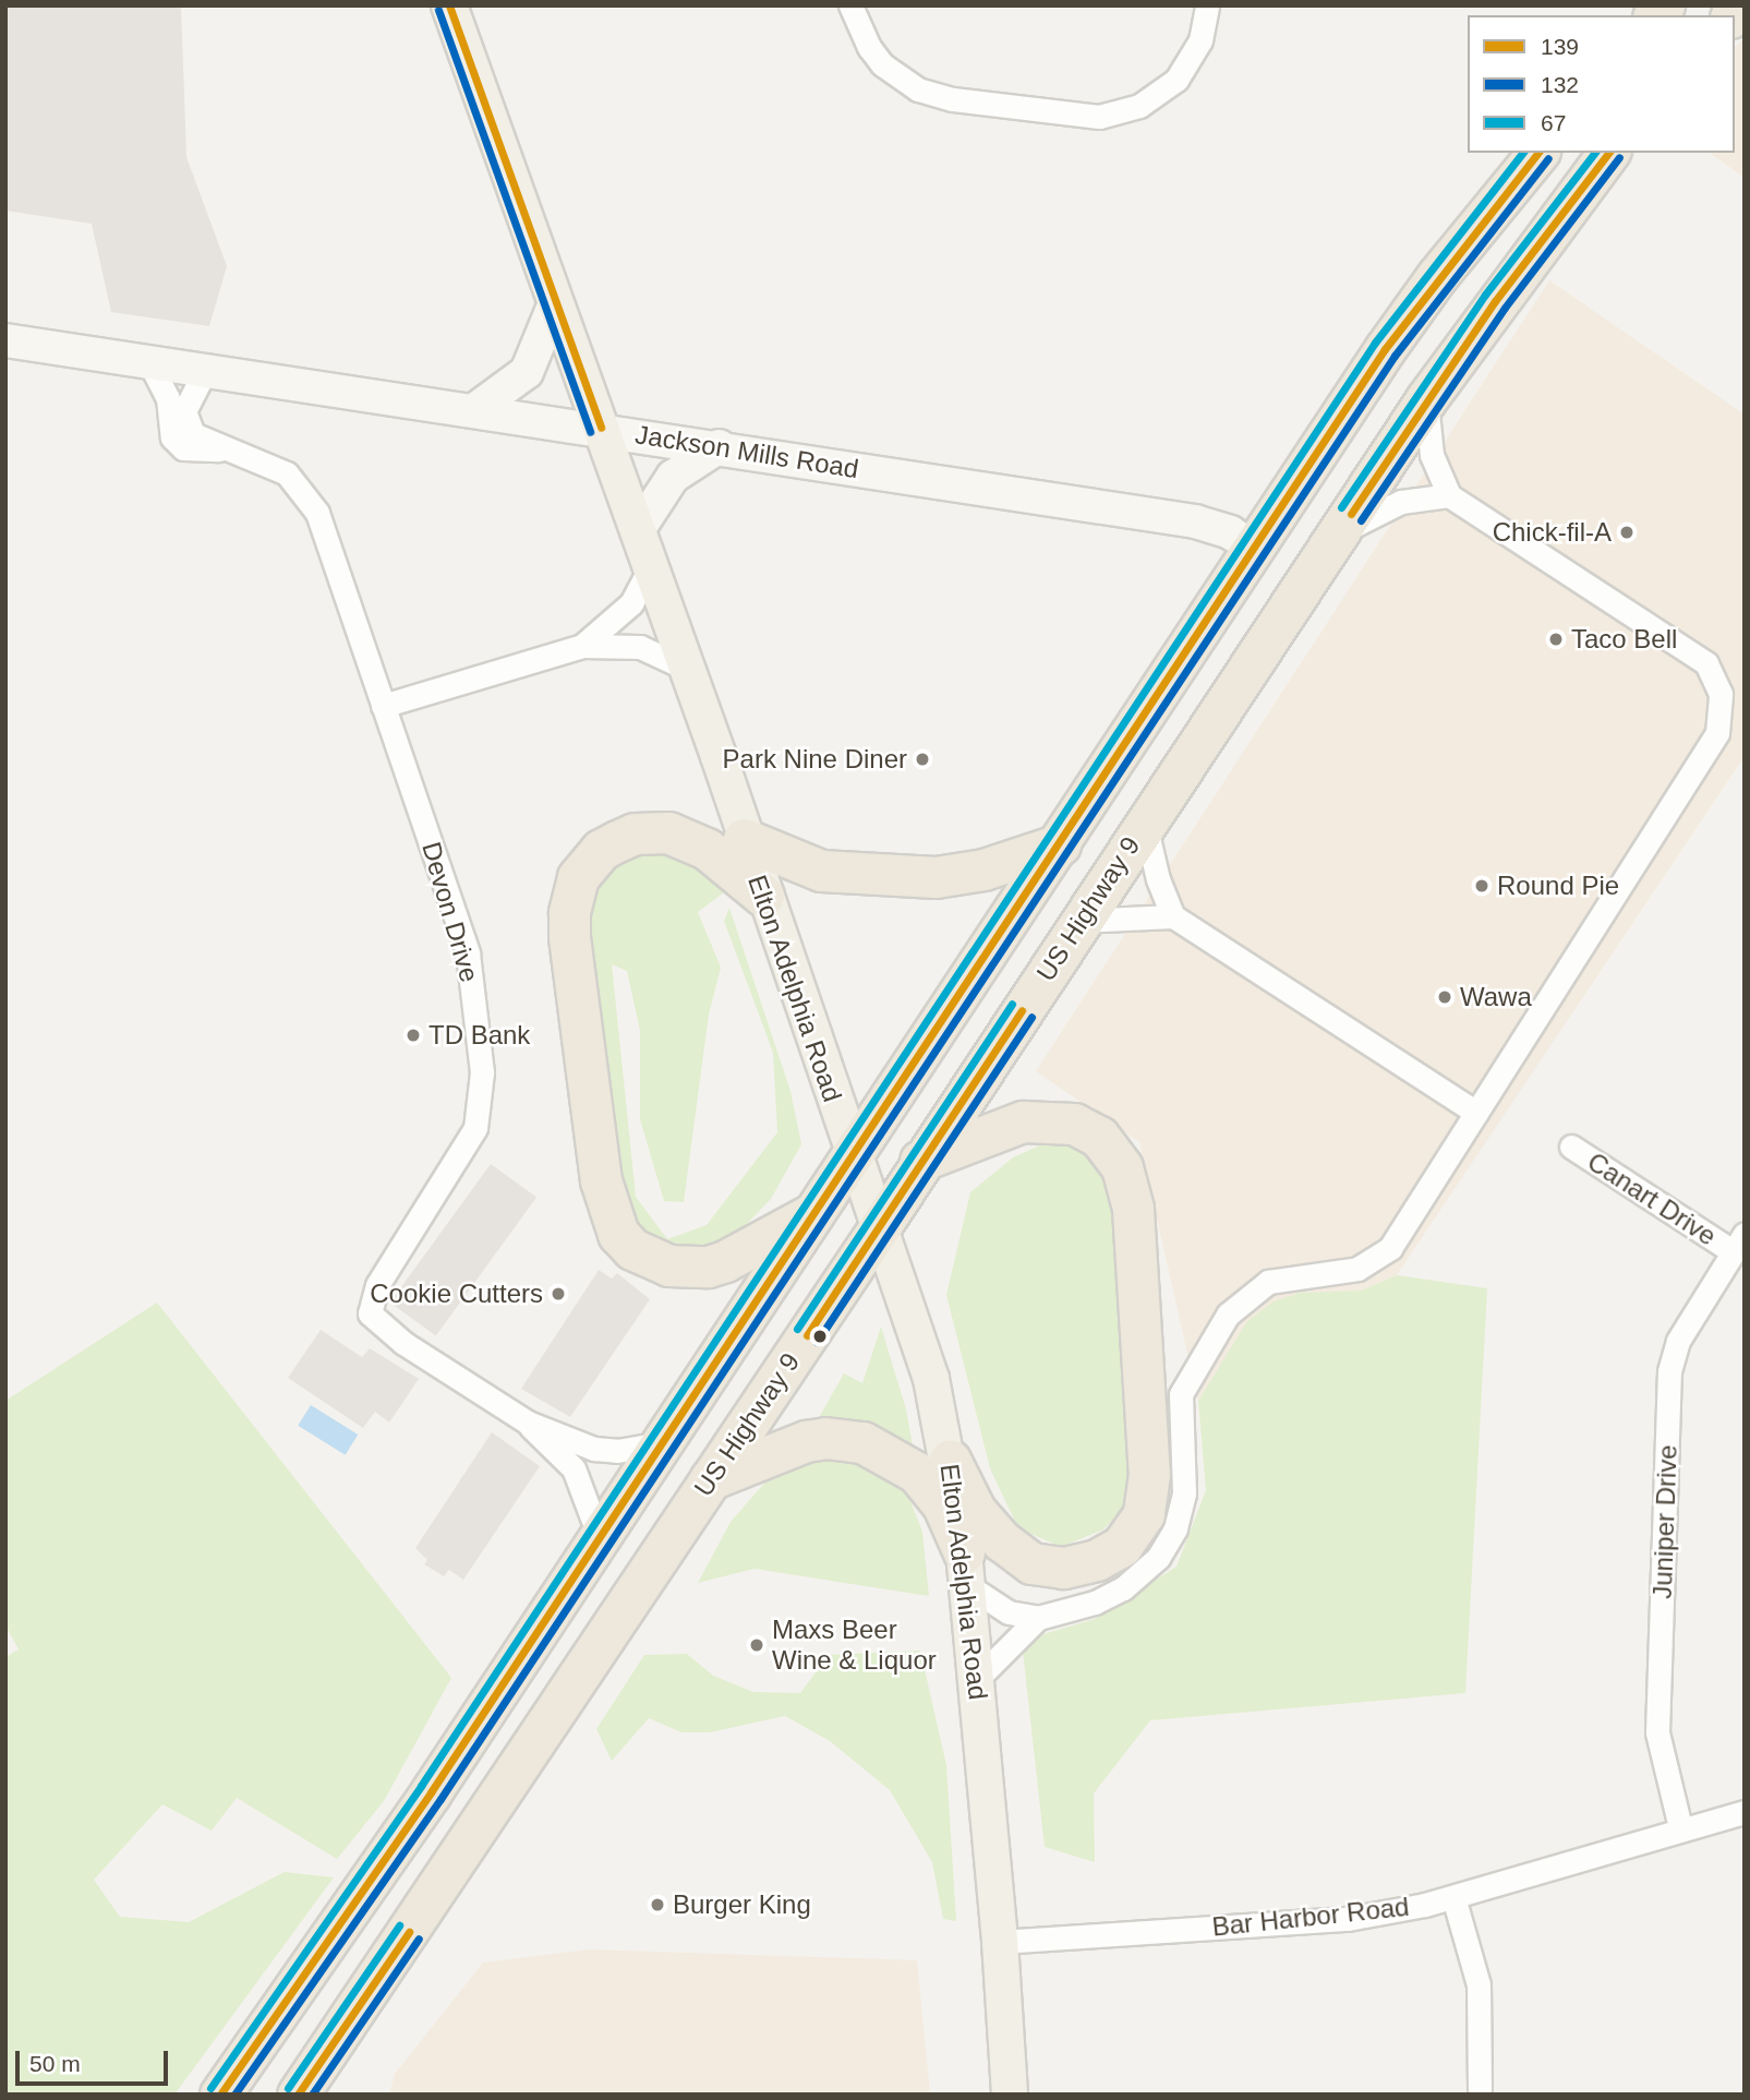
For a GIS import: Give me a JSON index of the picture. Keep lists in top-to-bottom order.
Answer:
{
  "streets": {
    "highway": ["US Highway 9"],
    "main road": ["Jackson Mills Road", "Elton Adelphia Road"],
    "street": [
      "Devon Drive",
      "Canart Drive",
      "Juniper Drive",
      "Bar Harbor Road"
    ]
  },
  "crossings": [
    ["Jackson Mills Road", "Devon Drive"],
    ["Jackson Mills Road", "Elton Adelphia Road"],
    ["US Highway 9", "Elton Adelphia Road"],
    ["Elton Adelphia Road", "Bar Harbor Road"],
    ["Canart Drive", "Juniper Drive"],
    ["Juniper Drive", "Bar Harbor Road"]
  ],
  "places": [
    "Chick-fil-A",
    "Taco Bell",
    "Park Nine Diner",
    "Round Pie",
    "Wawa",
    "TD Bank",
    "Cookie Cutters",
    "Maxs Beer Wine & Liquor",
    "Burger King"
  ],
  "lines": ["transit line 139", "transit line 132", "transit line 67"],
  "legend": ["139", "132", "67"],
  "scale_bar": "50 m"
}
